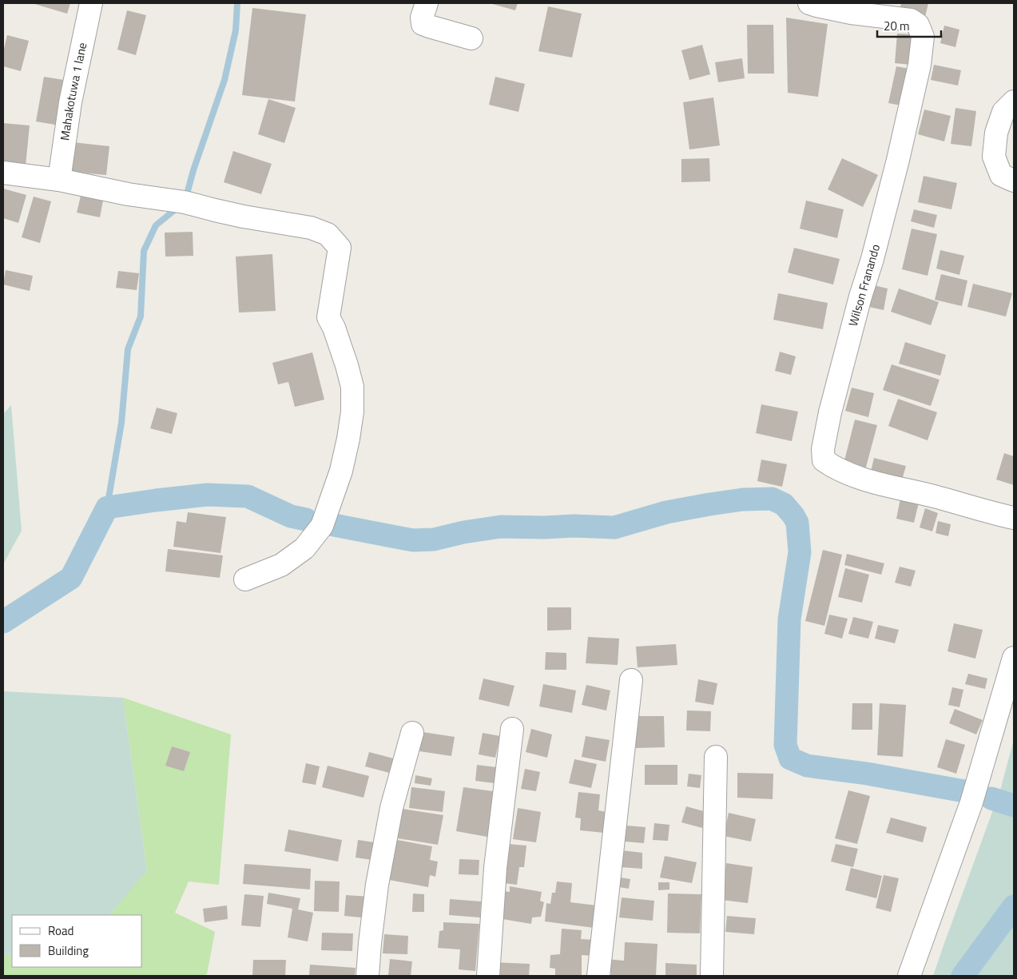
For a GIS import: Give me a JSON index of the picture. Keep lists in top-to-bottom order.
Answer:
{
  "streets": {
    "street": ["Mahakotuwa 1 lane", "Wilson Franando"]
  },
  "legend": ["Road", "Building"],
  "scale_bar": "20 m"
}
